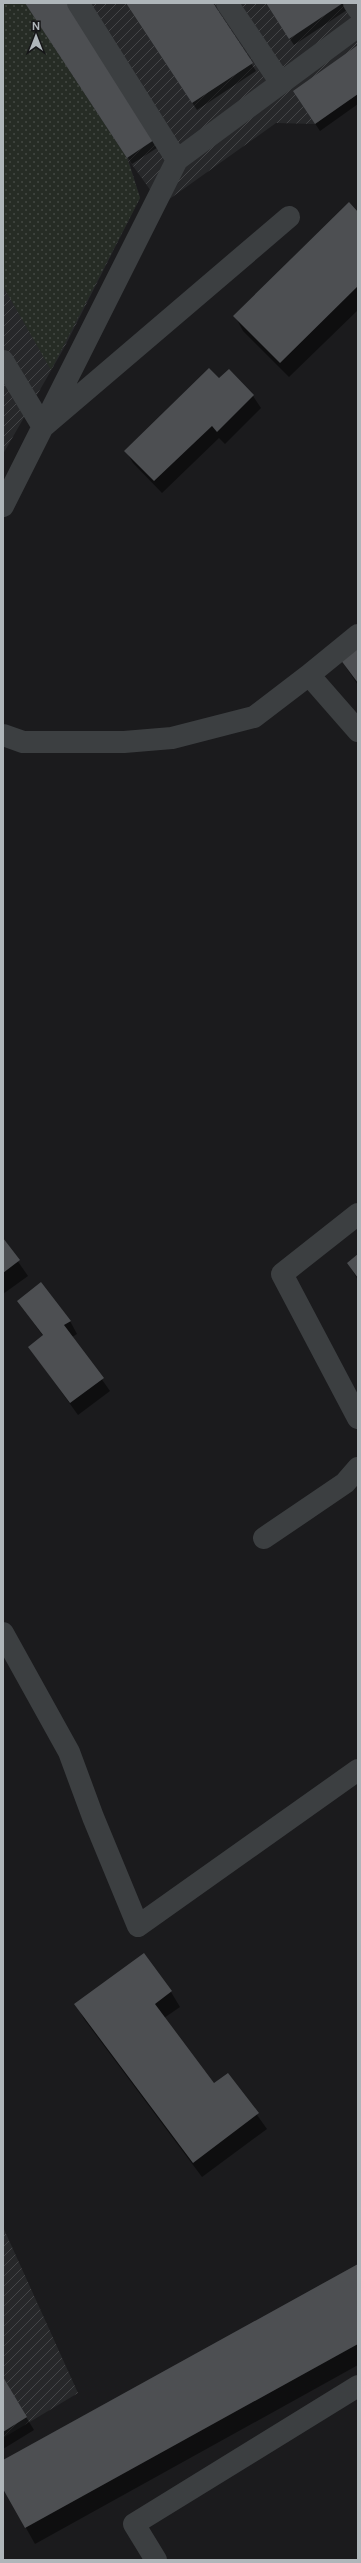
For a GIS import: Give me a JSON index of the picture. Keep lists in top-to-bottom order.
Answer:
{
  "north": "top"
}
